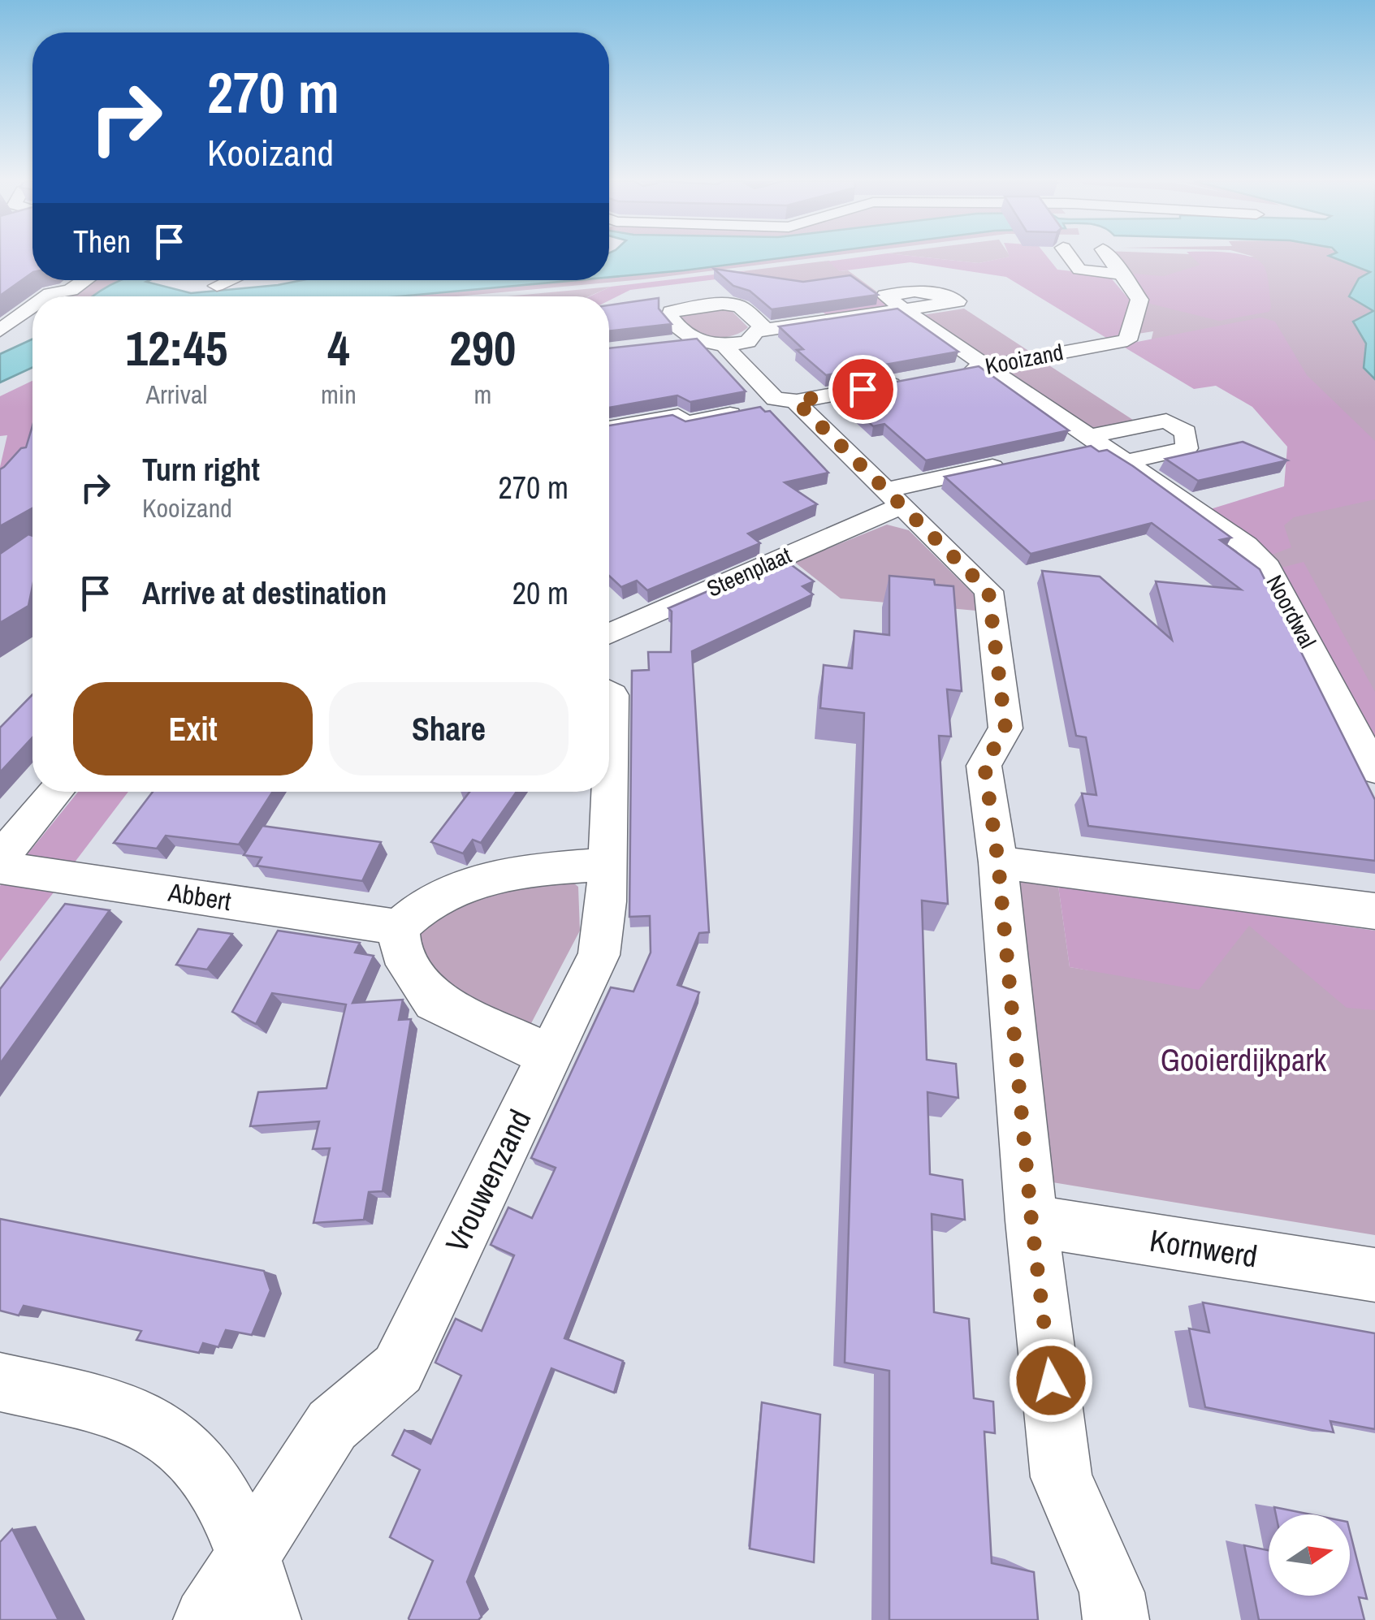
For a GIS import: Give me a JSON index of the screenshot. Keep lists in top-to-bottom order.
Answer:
{
  "streets": {
    "street": [
      "Kooizand",
      "Steenplaat",
      "Noordwal",
      "Abbert",
      "Vrouwenzand",
      "Kornwerd"
    ]
  },
  "crossings": [
    ["Kooizand", "Noordwal"]
  ],
  "parks": ["Gooierdijkpark"],
  "north": "right",
  "page": {
    "turn": ["270 m", "Kooizand"],
    "then": "Then",
    "eta": [
      "12:45",
      "Arrival",
      "4",
      "min",
      "290",
      "m"
    ],
    "list": [
      {
        "name": "Turn right",
        "note": "Kooizand",
        "value": "270 m"
      },
      {
        "name": "Arrive at destination",
        "value": "20 m"
      }
    ],
    "buttons": ["Exit", "Share"]
  }
}
